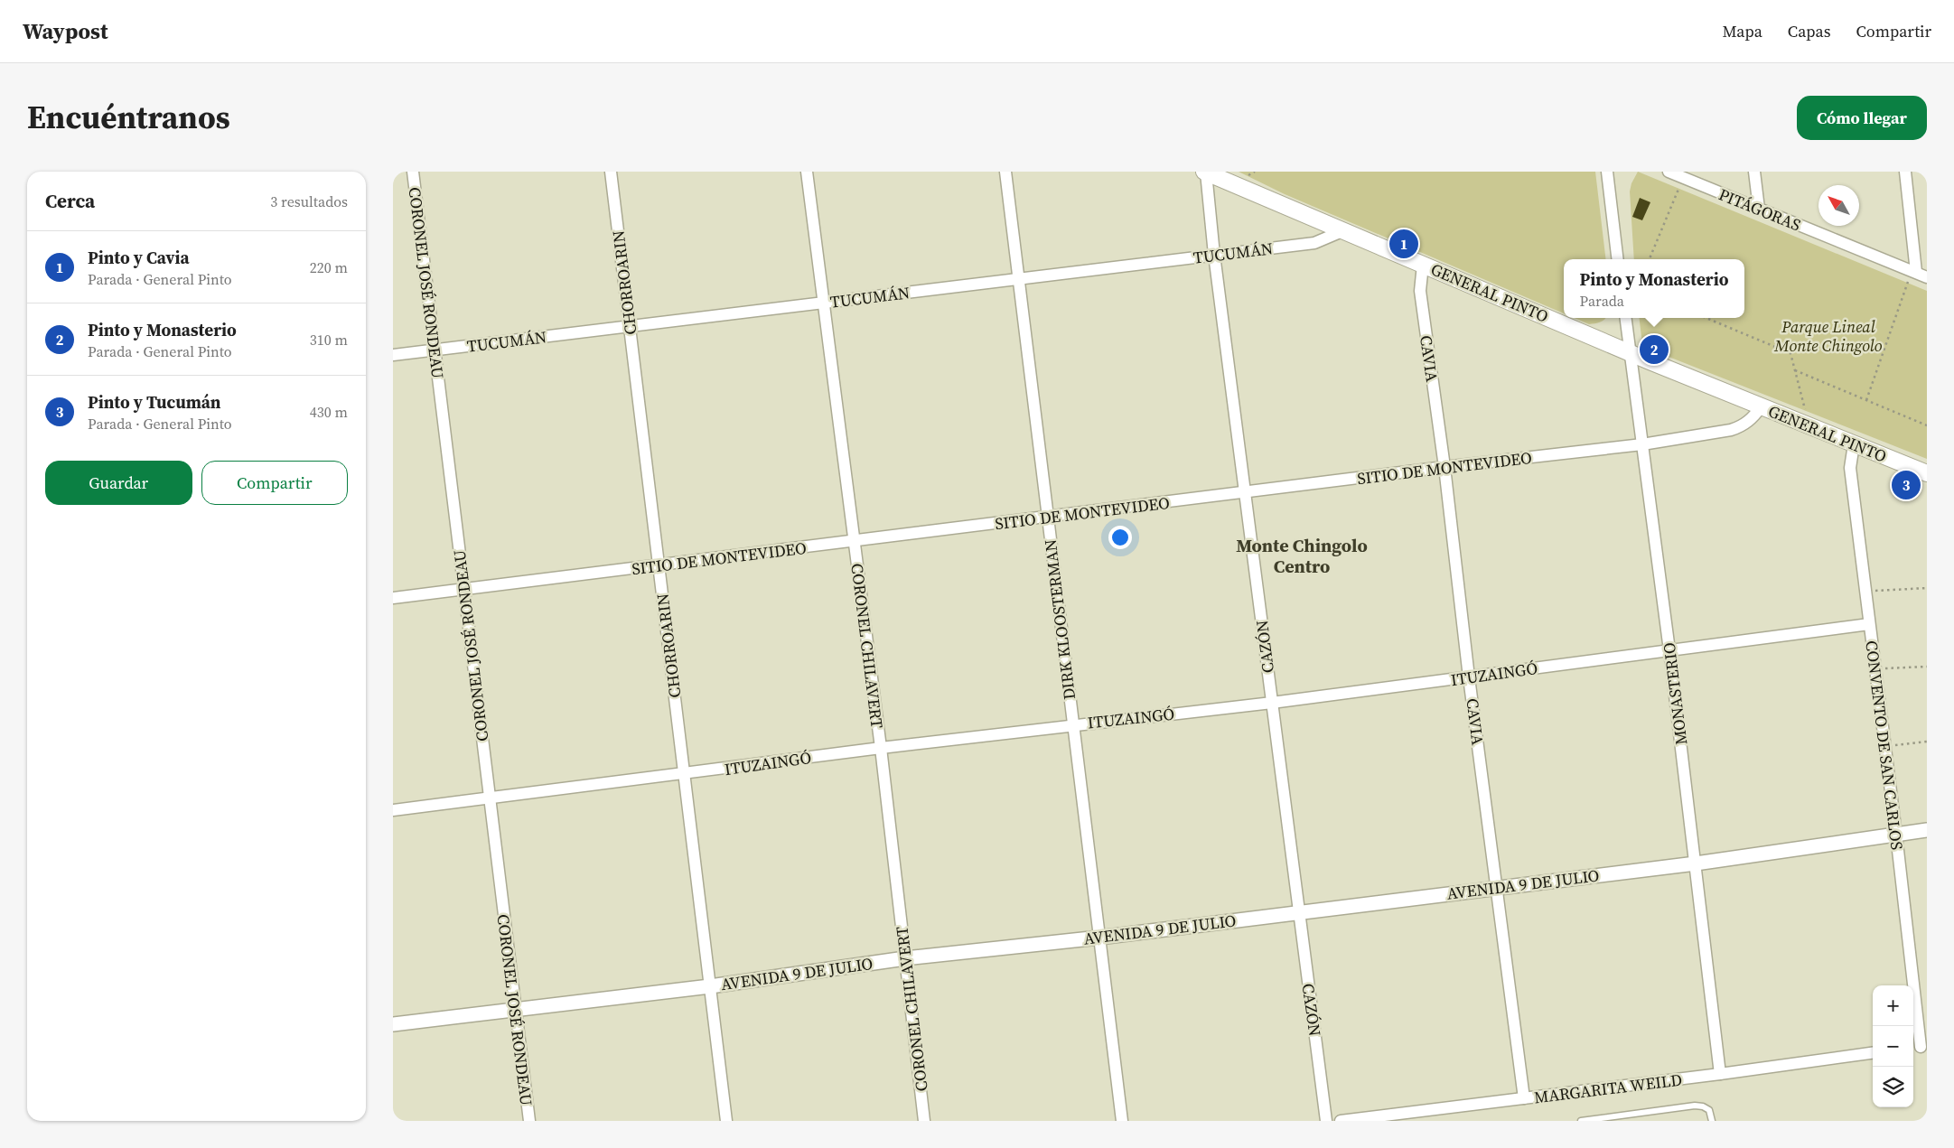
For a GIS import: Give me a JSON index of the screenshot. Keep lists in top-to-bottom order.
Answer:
{
  "streets": {
    "main road": ["GENERAL PINTO"],
    "street": [
      "PITÁGORAS",
      "TUCUMÁN",
      "CORONEL JOSÉ RONDEAU",
      "CHORROARIN",
      "CAVIA",
      "SITIO DE MONTEVIDEO",
      "DIRK KLOOSTERMAN",
      "CORONEL CHILAVERT",
      "CAZÓN",
      "ITUZAINGÓ",
      "MONASTERIO",
      "CONVENTO DE SAN CARLOS",
      "AVENIDA 9 DE JULIO",
      "MARGARITA WEILD"
    ]
  },
  "crossings": [
    ["TUCUMÁN", "CORONEL JOSÉ RONDEAU"],
    ["TUCUMÁN", "CHORROARIN"],
    ["TUCUMÁN", "GENERAL PINTO"],
    ["TUCUMÁN", "DIRK KLOOSTERMAN"],
    ["TUCUMÁN", "CORONEL CHILAVERT"],
    ["TUCUMÁN", "CAZÓN"],
    ["CORONEL JOSÉ RONDEAU", "SITIO DE MONTEVIDEO"],
    ["CORONEL JOSÉ RONDEAU", "ITUZAINGÓ"],
    ["CORONEL JOSÉ RONDEAU", "AVENIDA 9 DE JULIO"],
    ["CHORROARIN", "SITIO DE MONTEVIDEO"],
    ["CHORROARIN", "ITUZAINGÓ"],
    ["CHORROARIN", "AVENIDA 9 DE JULIO"],
    ["GENERAL PINTO", "CAVIA"],
    ["GENERAL PINTO", "SITIO DE MONTEVIDEO"],
    ["GENERAL PINTO", "CAZÓN"],
    ["GENERAL PINTO", "MONASTERIO"],
    ["GENERAL PINTO", "CONVENTO DE SAN CARLOS"],
    ["CAVIA", "SITIO DE MONTEVIDEO"],
    ["CAVIA", "ITUZAINGÓ"],
    ["CAVIA", "AVENIDA 9 DE JULIO"],
    ["CAVIA", "MARGARITA WEILD"],
    ["SITIO DE MONTEVIDEO", "DIRK KLOOSTERMAN"],
    ["SITIO DE MONTEVIDEO", "CORONEL CHILAVERT"],
    ["SITIO DE MONTEVIDEO", "CAZÓN"],
    ["SITIO DE MONTEVIDEO", "MONASTERIO"],
    ["DIRK KLOOSTERMAN", "ITUZAINGÓ"],
    ["DIRK KLOOSTERMAN", "AVENIDA 9 DE JULIO"],
    ["CORONEL CHILAVERT", "ITUZAINGÓ"],
    ["CORONEL CHILAVERT", "AVENIDA 9 DE JULIO"],
    ["CAZÓN", "ITUZAINGÓ"],
    ["CAZÓN", "AVENIDA 9 DE JULIO"],
    ["ITUZAINGÓ", "MONASTERIO"],
    ["ITUZAINGÓ", "CONVENTO DE SAN CARLOS"],
    ["MONASTERIO", "AVENIDA 9 DE JULIO"],
    ["MONASTERIO", "MARGARITA WEILD"],
    ["CONVENTO DE SAN CARLOS", "AVENIDA 9 DE JULIO"]
  ],
  "districts": ["Monte Chingolo Centro"],
  "parks": ["Parque Lineal Monte Chingolo"],
  "north": "top left",
  "page": {
    "header": "Waypost",
    "nav": ["Mapa", "Capas", "Compartir"],
    "title": "Encuéntranos",
    "buttons": [
      "Cómo llegar",
      ["Guardar", "Compartir"]
    ],
    "heading": ["Cerca", "3 resultados"],
    "pins": ["1", "2", "3"],
    "list": [
      {
        "mark": "1",
        "name": "Pinto y Cavia",
        "note": "Parada · General Pinto",
        "value": "220 m"
      },
      {
        "mark": "2",
        "name": "Pinto y Monasterio",
        "note": "Parada · General Pinto",
        "value": "310 m"
      },
      {
        "mark": "3",
        "name": "Pinto y Tucumán",
        "note": "Parada · General Pinto",
        "value": "430 m"
      }
    ],
    "popup": ["Pinto y Monasterio", "Parada"],
    "map_buttons": ["+", "−"]
  }
}
